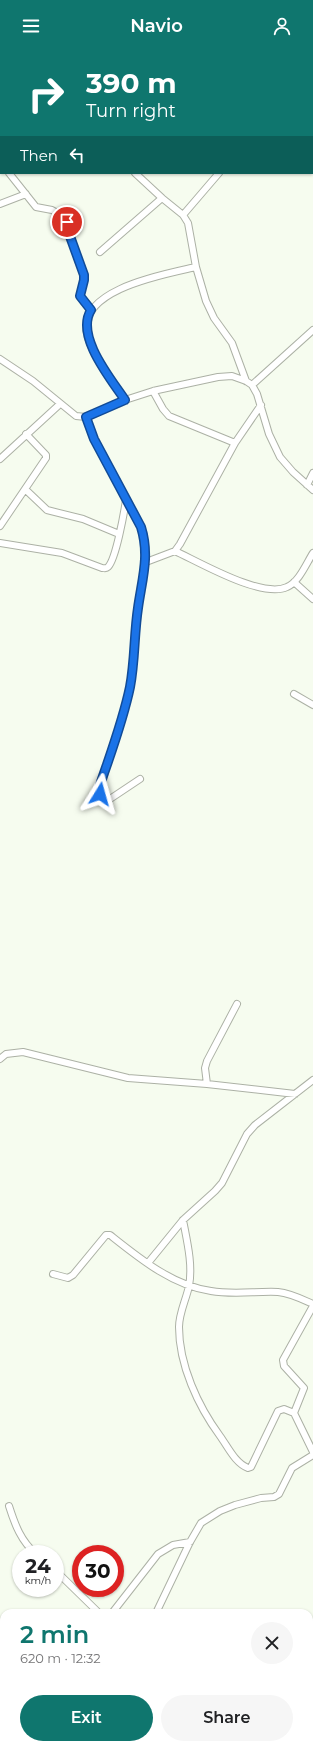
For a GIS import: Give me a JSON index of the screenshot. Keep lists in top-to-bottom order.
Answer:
{
  "page": {
    "header": "Navio",
    "turn": ["390 m", "Turn right"],
    "then": "Then",
    "speed": "24 km/h",
    "limit": "30",
    "heading": ["2 min", "620 m · 12:32"],
    "buttons": ["Exit", "Share"]
  }
}
